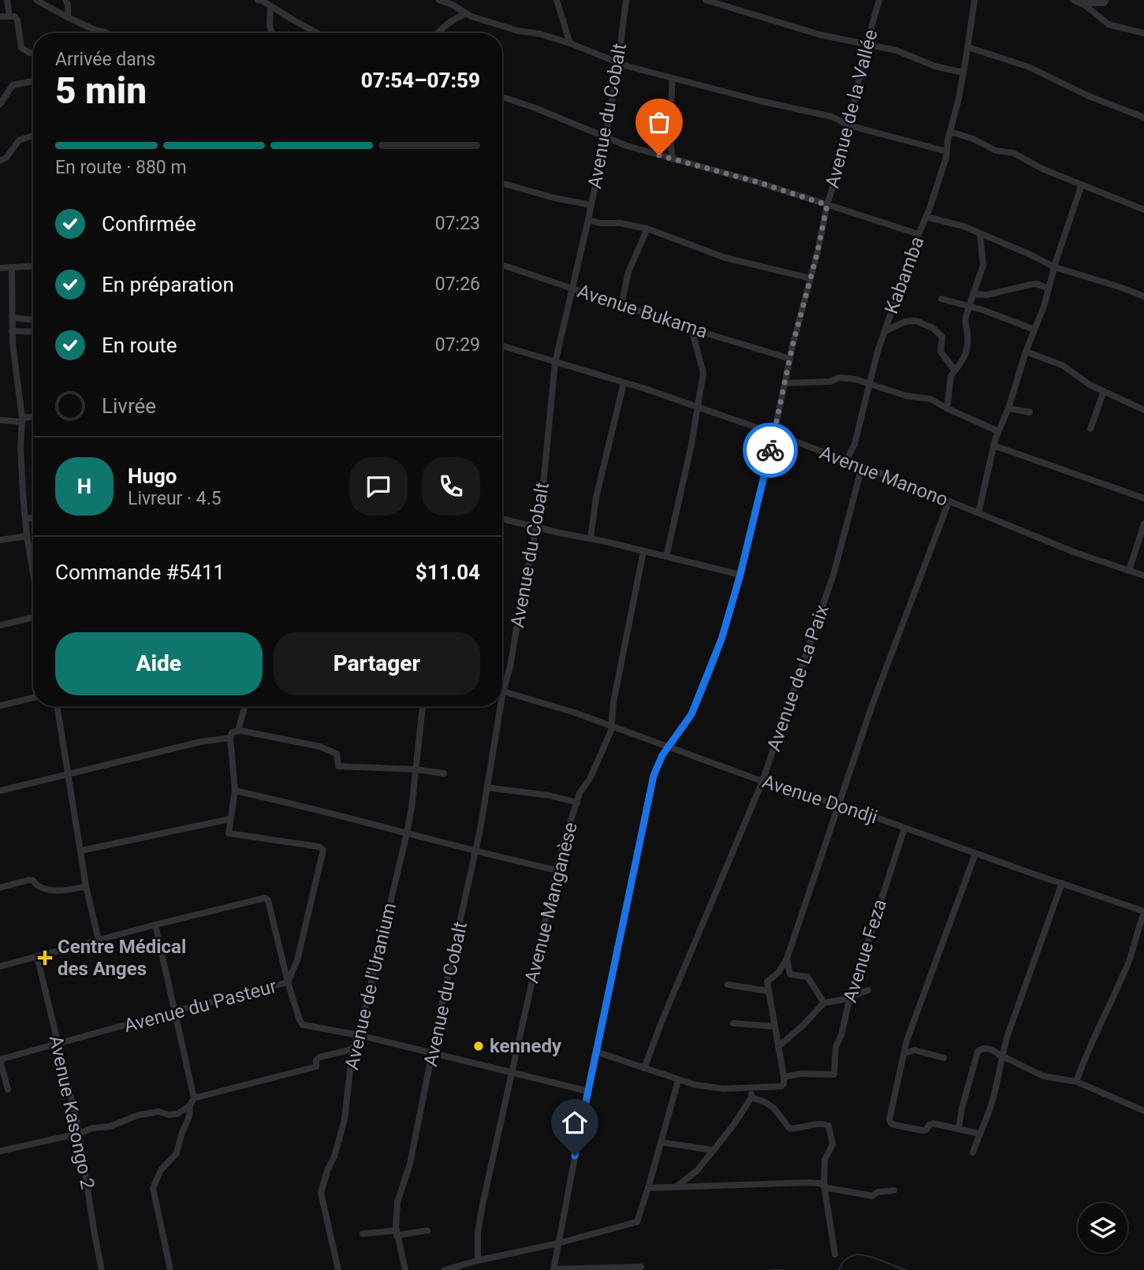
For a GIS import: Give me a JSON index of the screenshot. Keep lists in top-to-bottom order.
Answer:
{
  "streets": {
    "street": [
      "Avenue de la Vallée",
      "Avenue du Cobalt",
      "Kabamba",
      "Avenue Bukama",
      "Avenue Manono",
      "Avenue de La Paix",
      "Avenue Dondji",
      "Avenue Manganèse",
      "Avenue Feza",
      "Avenue de l'Uranium",
      "Avenue du Pasteur",
      "Avenue Kasongo 2"
    ]
  },
  "crossings": [
    ["Avenue de la Vallée", "Avenue Bukama"],
    ["Avenue de la Vallée", "Avenue Manono"],
    ["Avenue de la Vallée", "Avenue Dondji"],
    ["Avenue du Cobalt", "Avenue Bukama"],
    ["Avenue du Cobalt", "Avenue Manono"],
    ["Avenue du Cobalt", "Avenue Dondji"],
    ["Kabamba", "Avenue Manono"],
    ["Avenue Manono", "Avenue de La Paix"],
    ["Avenue de La Paix", "Avenue Dondji"],
    ["Avenue Dondji", "Avenue Manganèse"],
    ["Avenue Dondji", "Avenue Feza"],
    ["Avenue du Pasteur", "Avenue Kasongo 2"]
  ],
  "places": {
    "health": ["Centre Médical des Anges"],
    "other": ["kennedy"]
  },
  "page": {
    "heading": ["5 min", "Arrivée dans", "07:54–07:59"],
    "panel": [
      "Hugo",
      "Livreur · 4.5",
      "Commande #5411",
      "$11.04"
    ],
    "bar": "En route · 880 m",
    "list": [
      ["Confirmée", "07:23"],
      ["En préparation", "07:26"],
      ["En route", "07:29"],
      "Livrée"
    ],
    "round": "H",
    "buttons": ["Aide", "Partager"]
  }
}
